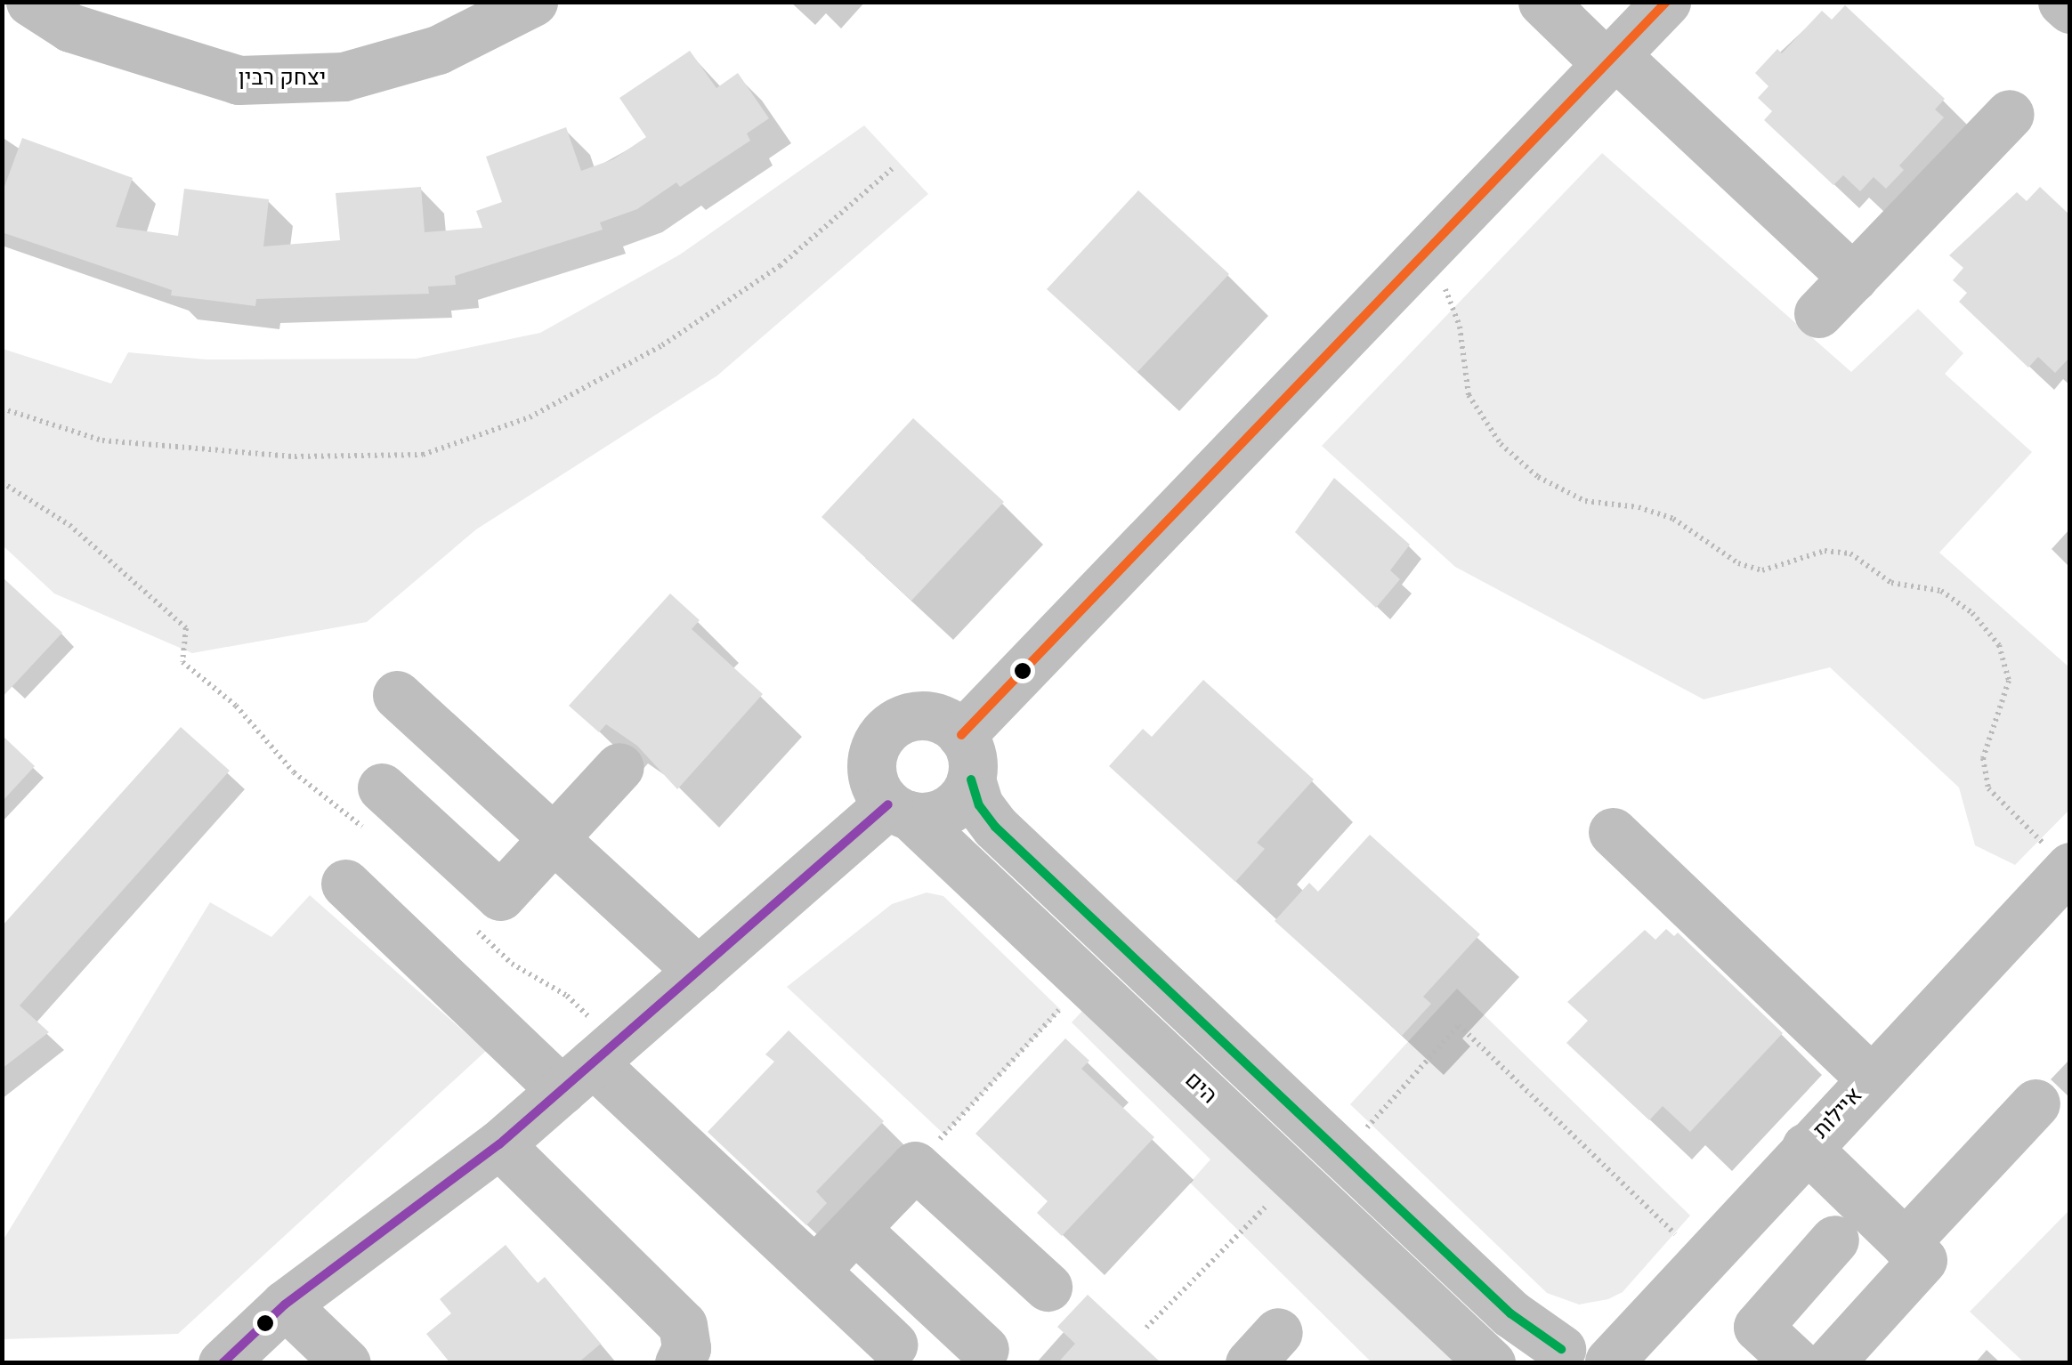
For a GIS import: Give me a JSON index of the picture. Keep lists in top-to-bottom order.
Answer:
{
  "streets": {
    "street": ["יצחק רבין", "הים", "איילות"]
  }
}
